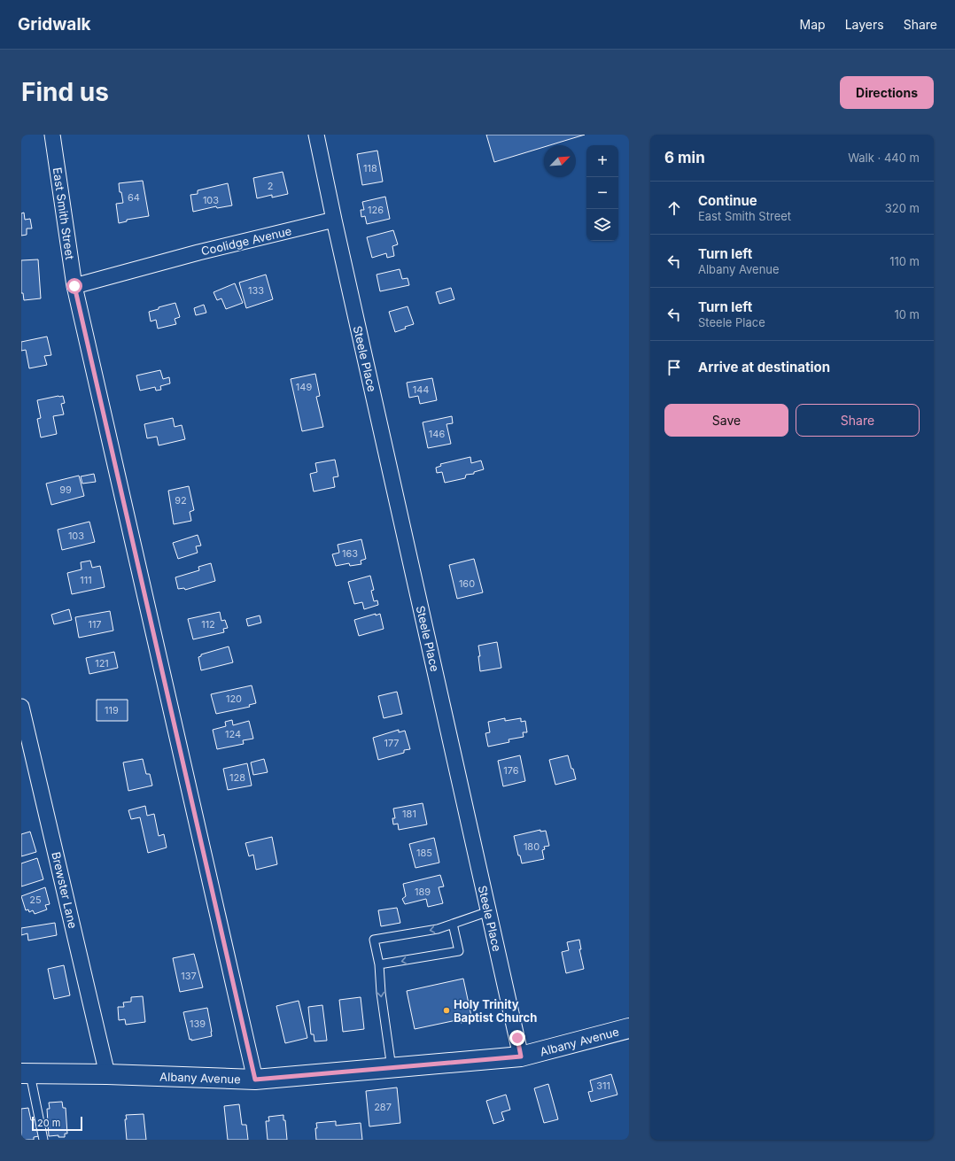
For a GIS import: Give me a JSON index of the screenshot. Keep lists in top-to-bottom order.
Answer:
{
  "streets": {
    "street": [
      "East Smith Street",
      "Coolidge Avenue",
      "Steele Place",
      "Brewster Lane",
      "Albany Avenue"
    ]
  },
  "crossings": [
    ["East Smith Street", "Coolidge Avenue"],
    ["East Smith Street", "Albany Avenue"],
    ["Coolidge Avenue", "Steele Place"],
    ["Steele Place", "Albany Avenue"],
    ["Brewster Lane", "Albany Avenue"]
  ],
  "places": ["Holy Trinity Baptist Church"],
  "house_numbers": [
    "118",
    "2",
    "64",
    "103",
    "126",
    "133",
    "149",
    "144",
    "146",
    "99",
    "92",
    "103",
    "163",
    "111",
    "160",
    "117",
    "112",
    "121",
    "120",
    "119",
    "124",
    "177",
    "176",
    "128",
    "181",
    "180",
    "185",
    "189",
    "25",
    "137",
    "139",
    "311",
    "287"
  ],
  "scale_bar": "20 m",
  "north": "top right",
  "page": {
    "header": "Gridwalk",
    "nav": ["Map", "Layers", "Share"],
    "buttons": [
      "Directions",
      ["Save", "Share"]
    ],
    "title": "Find us",
    "heading": ["6 min", "Walk · 440 m"],
    "map_buttons": ["+", "−"],
    "list": [
      ["Continue", "East Smith Street", "320 m"],
      ["Turn left", "Albany Avenue", "110 m"],
      ["Turn left", "Steele Place", "10 m"],
      "Arrive at destination"
    ],
    "scale": "20 m"
  }
}
